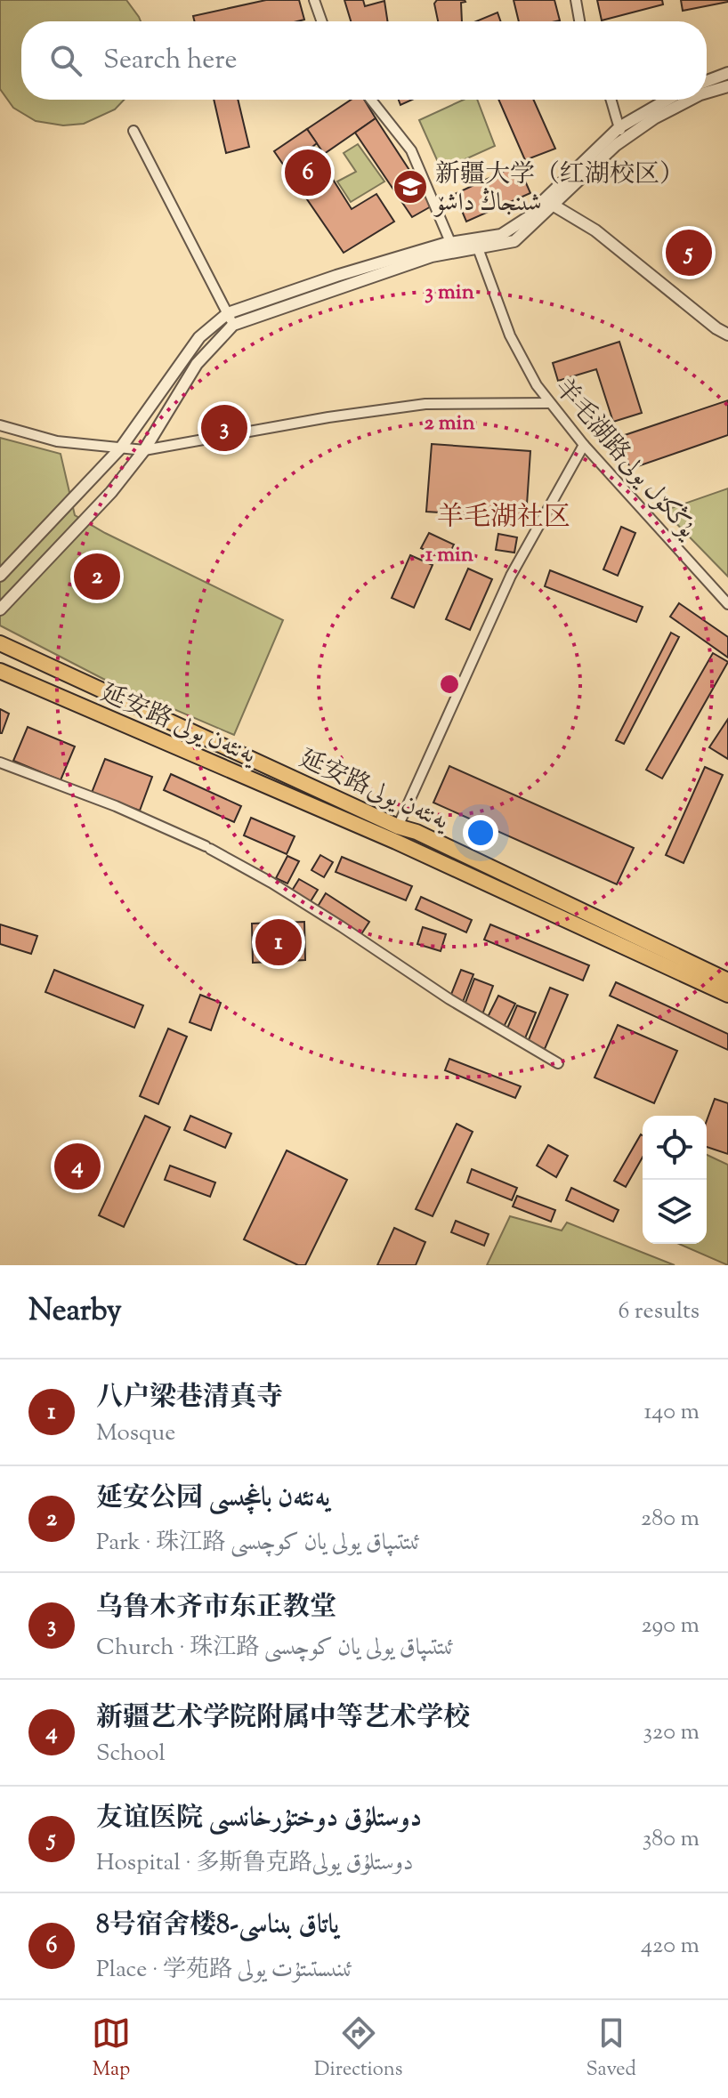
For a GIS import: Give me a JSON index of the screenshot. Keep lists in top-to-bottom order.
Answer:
{
  "streets": {
    "main road": ["延安路 يەنئەن يولى", "延安路يەنئەن يولى"],
    "street": ["羊毛湖路يۇڭكۆل يولى"]
  },
  "districts": ["羊毛湖社区"],
  "places": {
    "school or university": ["新疆大学（红湖校区） شىنجاڭ داشۆ"]
  },
  "page": {
    "search": "Search here",
    "pins": [
      "6",
      "5",
      "3",
      "2",
      "1",
      "4"
    ],
    "heading": ["Nearby", "6 results"],
    "list": [
      {
        "mark": "1",
        "name": "八户梁巷清真寺",
        "note": "Mosque",
        "value": "140 m"
      },
      {
        "mark": "2",
        "name": "延安公园 يەنئەن باغچىسى",
        "note": "Park · 珠江路 ئىتتىپاق يولى يان كوچىسى",
        "value": "280 m"
      },
      {
        "mark": "3",
        "name": "乌鲁木齐市东正教堂",
        "note": "Church · 珠江路 ئىتتىپاق يولى يان كوچىسى",
        "value": "290 m"
      },
      {
        "mark": "4",
        "name": "新疆艺术学院附属中等艺术学校",
        "note": "School",
        "value": "320 m"
      },
      {
        "mark": "5",
        "name": "友谊医院 دوستلۇق دوختۇرخانىسى",
        "note": "Hospital · 多斯鲁克路دوستلۇق يولى",
        "value": "380 m"
      },
      {
        "mark": "6",
        "name": "8号宿舍楼8-ياتاق بىناسى",
        "note": "Place · 学苑路 ئىنىستىتۇت يولى",
        "value": "420 m"
      }
    ],
    "nav": ["Map", "Directions", "Saved"]
  },
  "rings": ["3 min", "2 min", "1 min"]
}
